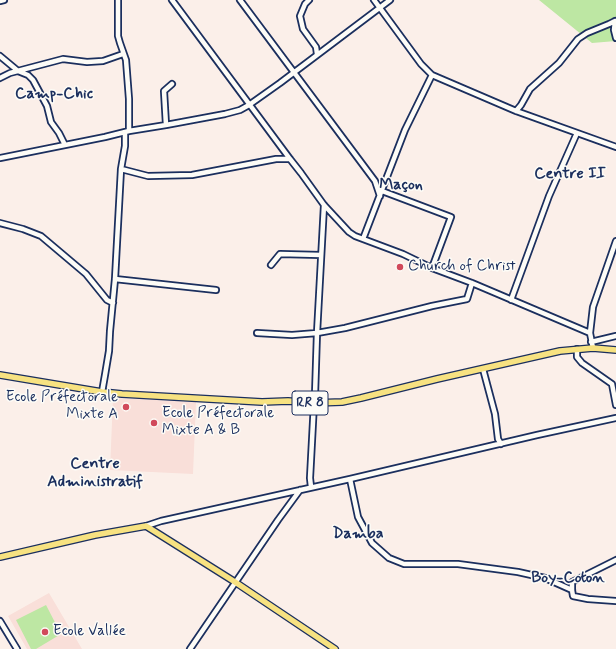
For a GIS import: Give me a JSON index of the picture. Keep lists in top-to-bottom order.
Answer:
{
  "streets": {
    "main road": ["RR 8"]
  },
  "districts": [
    "Camp-Chic",
    "Centre II",
    "Maçon",
    "Centre Administratif",
    "Damba",
    "Boy-Coton"
  ],
  "places": [
    "Church of Christ",
    "Ecole Préfectorale Mixte A",
    "Ecole Préfectorale Mixte A & B",
    "Ecole Vallée"
  ]
}
